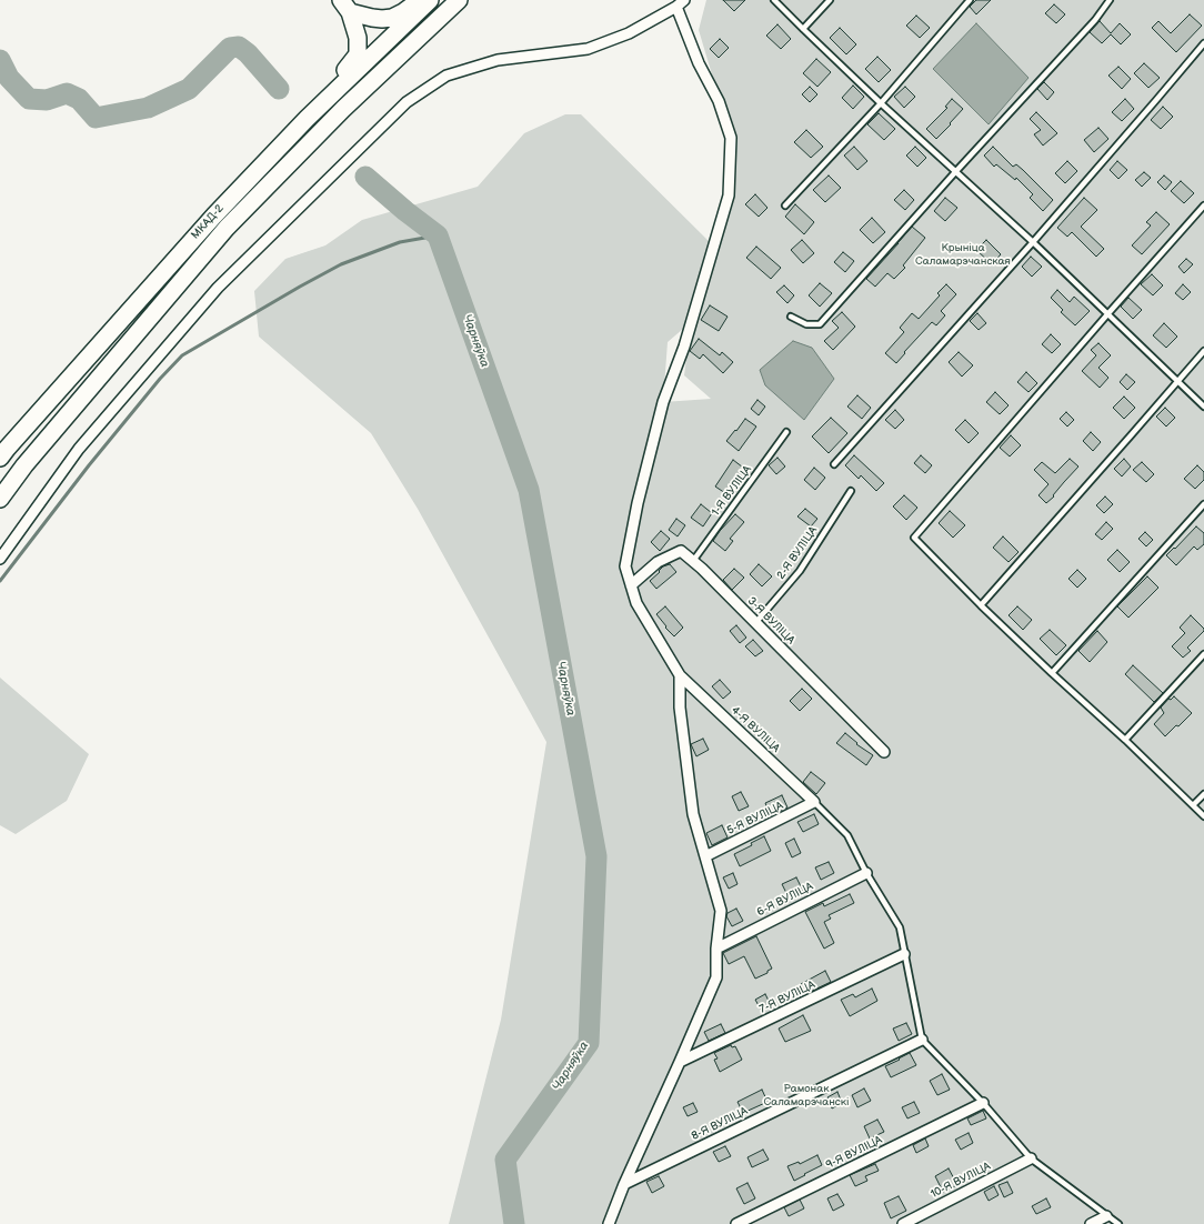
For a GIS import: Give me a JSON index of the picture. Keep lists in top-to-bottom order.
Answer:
{
  "streets": {
    "highway": ["МКАД-2"],
    "street": [
      "3-Я ВУЛІЦА",
      "4-Я ВУЛІЦА",
      "5-Я ВУЛІЦА",
      "6-Я ВУЛІЦА",
      "7-Я ВУЛІЦА",
      "8-Я ВУЛІЦА",
      "9-Я ВУЛІЦА",
      "10-Я ВУЛІЦА"
    ],
    "lane": ["1-Я ВУЛІЦА", "2-Я ВУЛІЦА"]
  },
  "crossings": [
    ["1-Я ВУЛІЦА", "3-Я ВУЛІЦА"],
    ["2-Я ВУЛІЦА", "3-Я ВУЛІЦА"],
    ["4-Я ВУЛІЦА", "5-Я ВУЛІЦА"]
  ],
  "water": ["Чарняўка"],
  "parks": ["Крыніца Саламарэчанская", "Рамонак Саламарэчанскі"]
}
